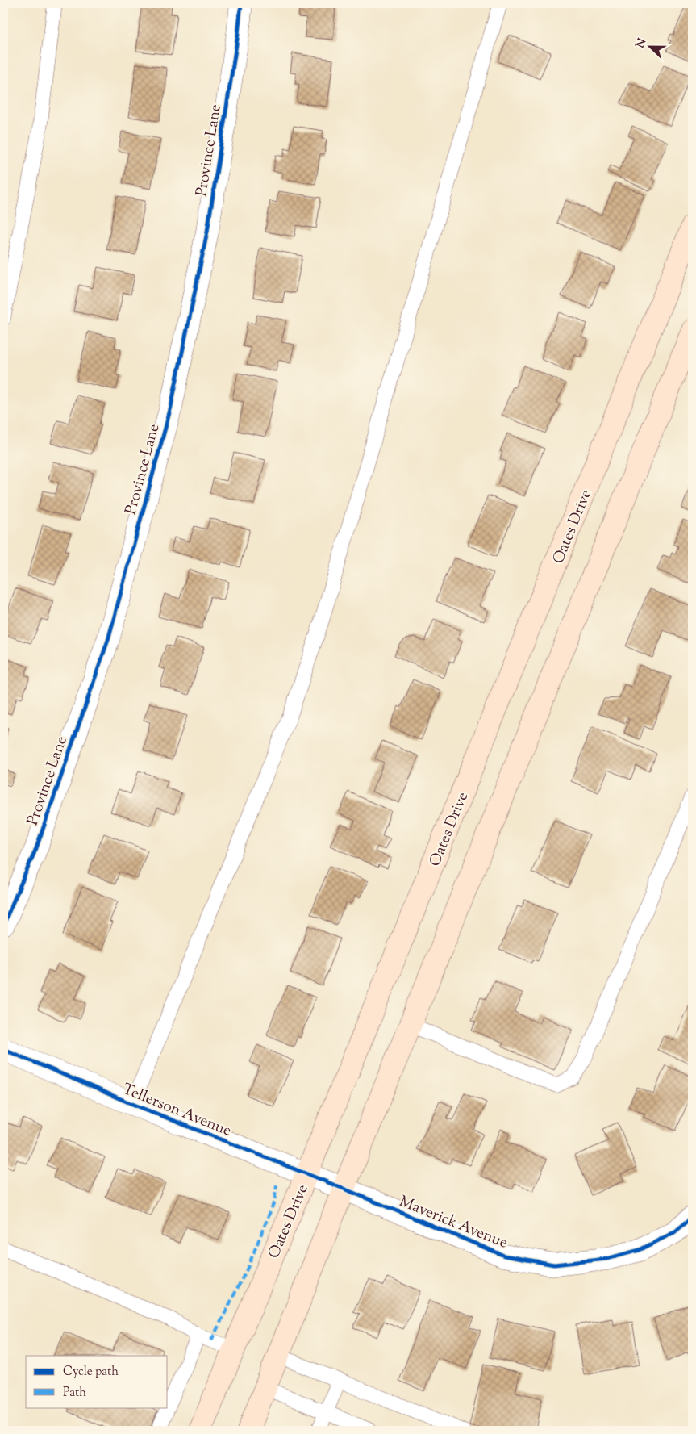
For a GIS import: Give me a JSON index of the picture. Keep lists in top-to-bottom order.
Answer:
{
  "streets": {
    "main road": ["Oates Drive"],
    "street": ["Province Lane", "Tellerson Avenue", "Maverick Avenue"]
  },
  "crossings": [
    ["Oates Drive", "Tellerson Avenue"],
    ["Tellerson Avenue", "Maverick Avenue"]
  ],
  "legend": ["Cycle path", "Path"],
  "north": "left"
}
